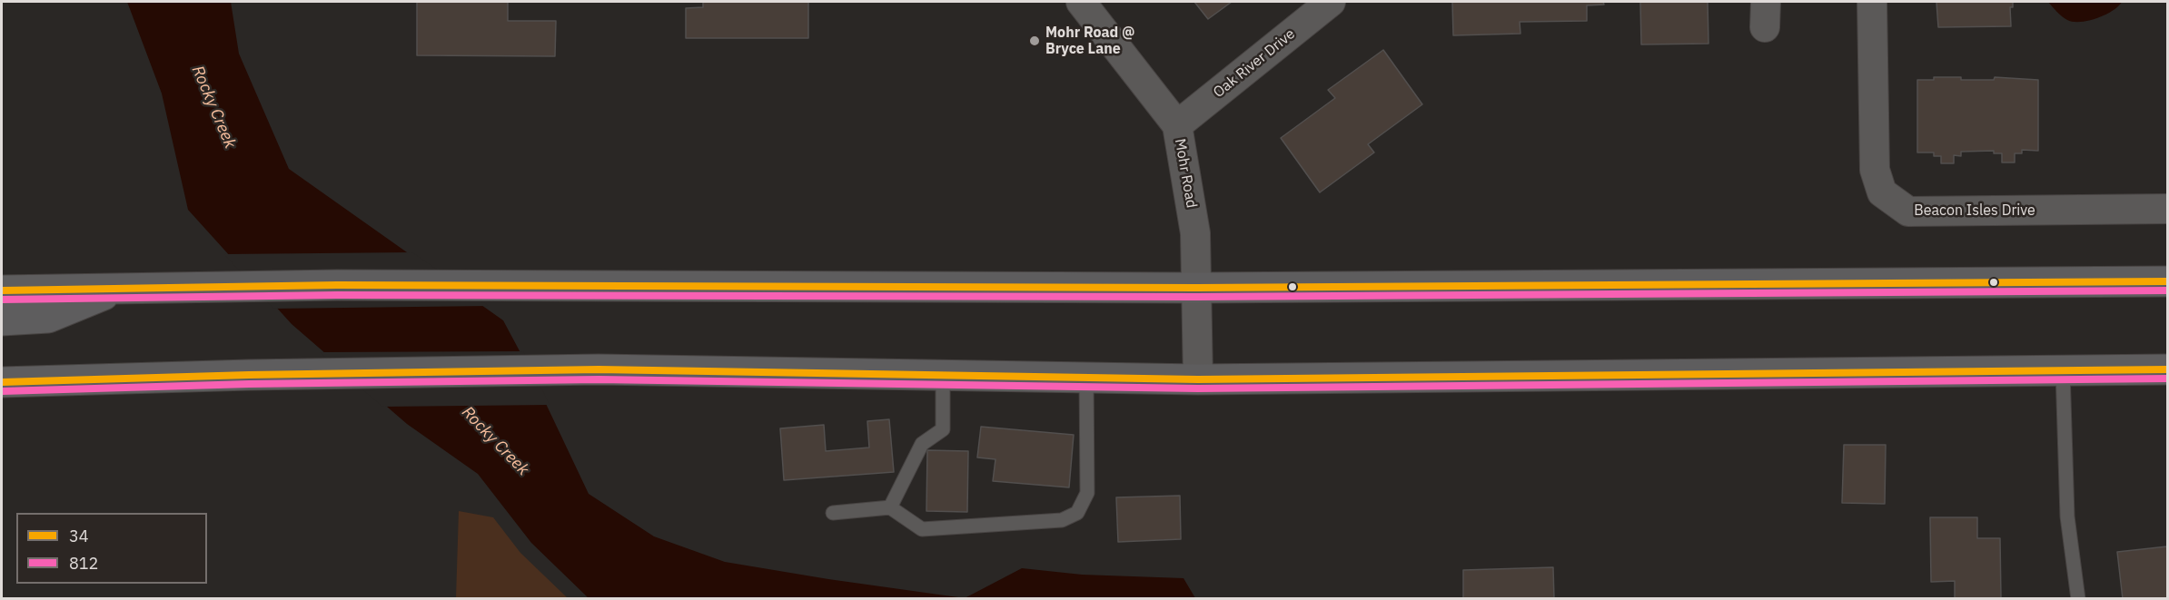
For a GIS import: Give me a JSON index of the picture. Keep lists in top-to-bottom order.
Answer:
{
  "streets": {
    "street": ["Oak River Drive", "Mohr Road", "Beacon Isles Drive"]
  },
  "crossings": [
    ["Oak River Drive", "Mohr Road"]
  ],
  "water": ["Rocky Creek"],
  "places": ["Mohr Road @ Bryce Lane"],
  "lines": ["transit line 34", "transit line 812"],
  "legend": ["34", "812"]
}
